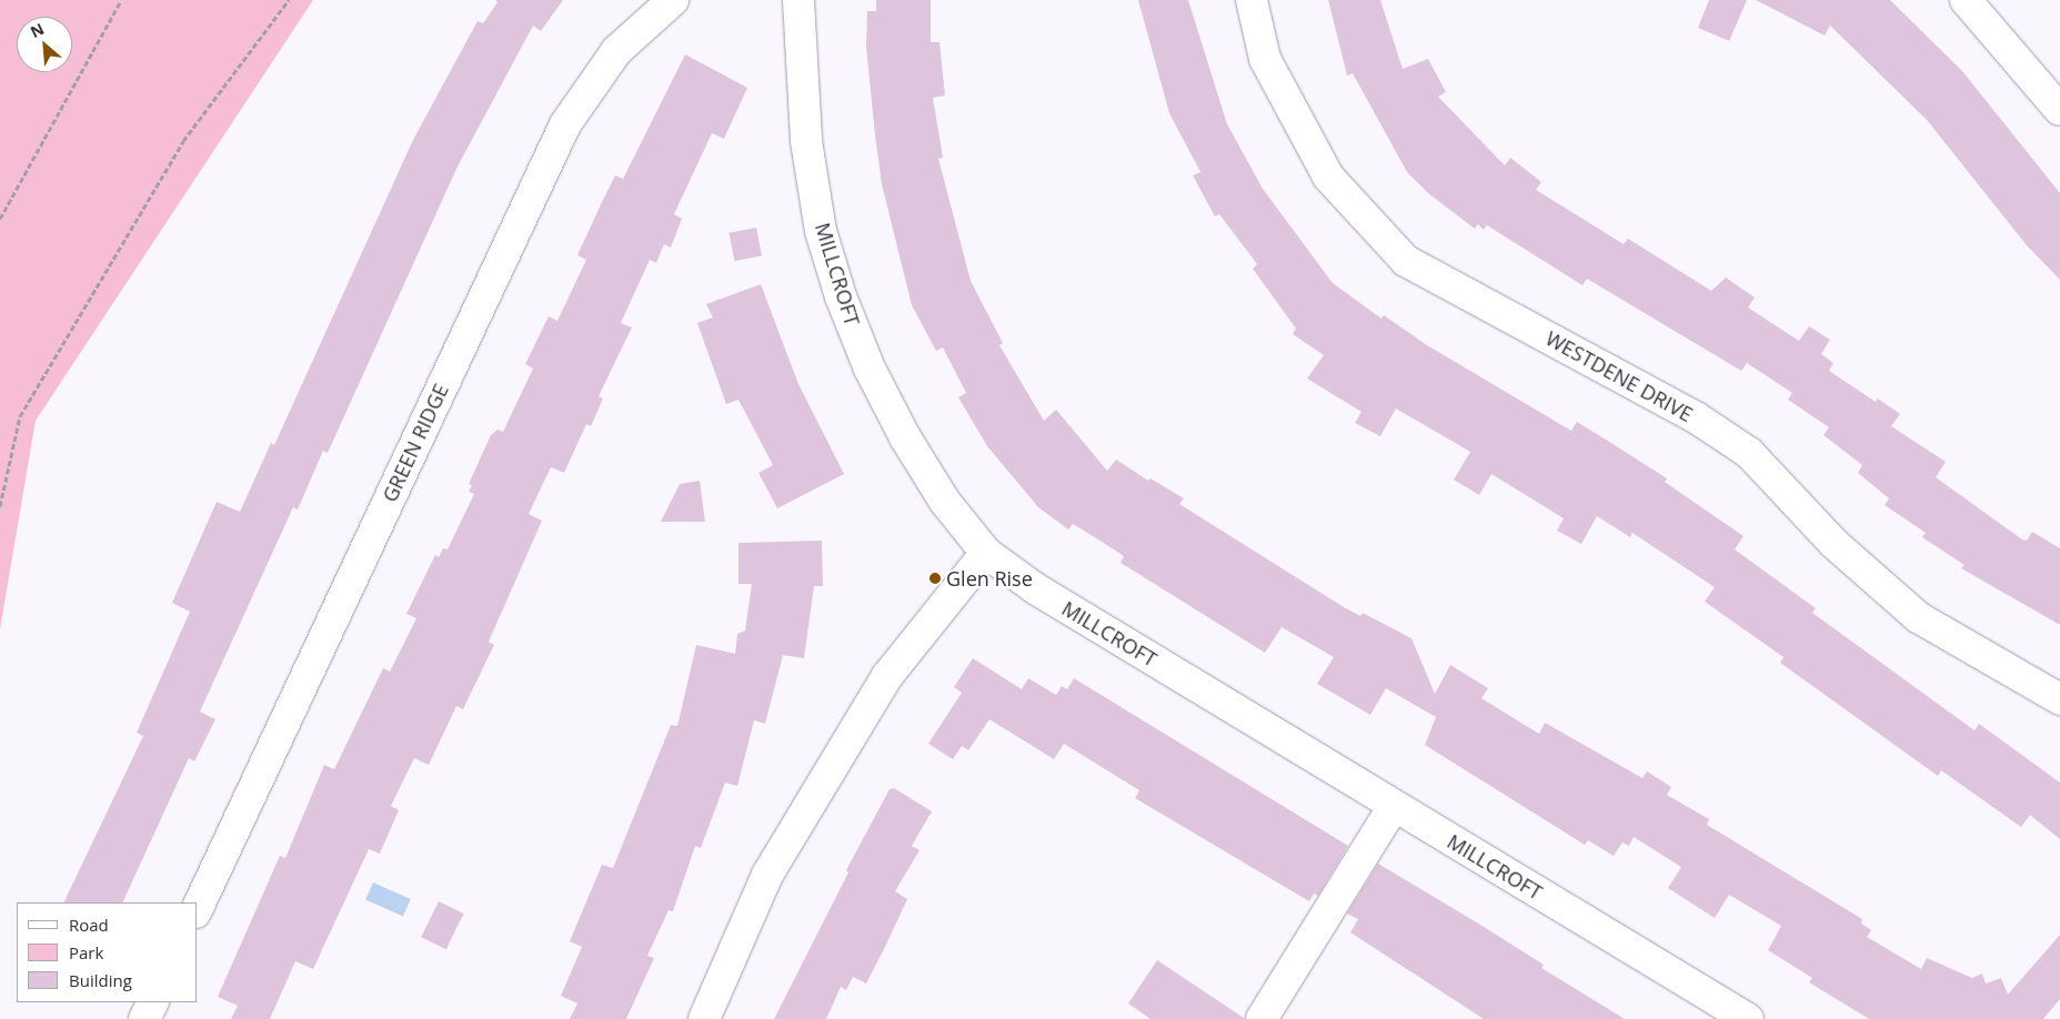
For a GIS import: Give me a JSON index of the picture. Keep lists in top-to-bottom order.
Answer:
{
  "streets": {
    "street": ["MILLCROFT", "WESTDENE DRIVE", "GREEN RIDGE"]
  },
  "places": ["Glen Rise"],
  "legend": ["Road", "Park", "Building"],
  "north": "top left"
}
